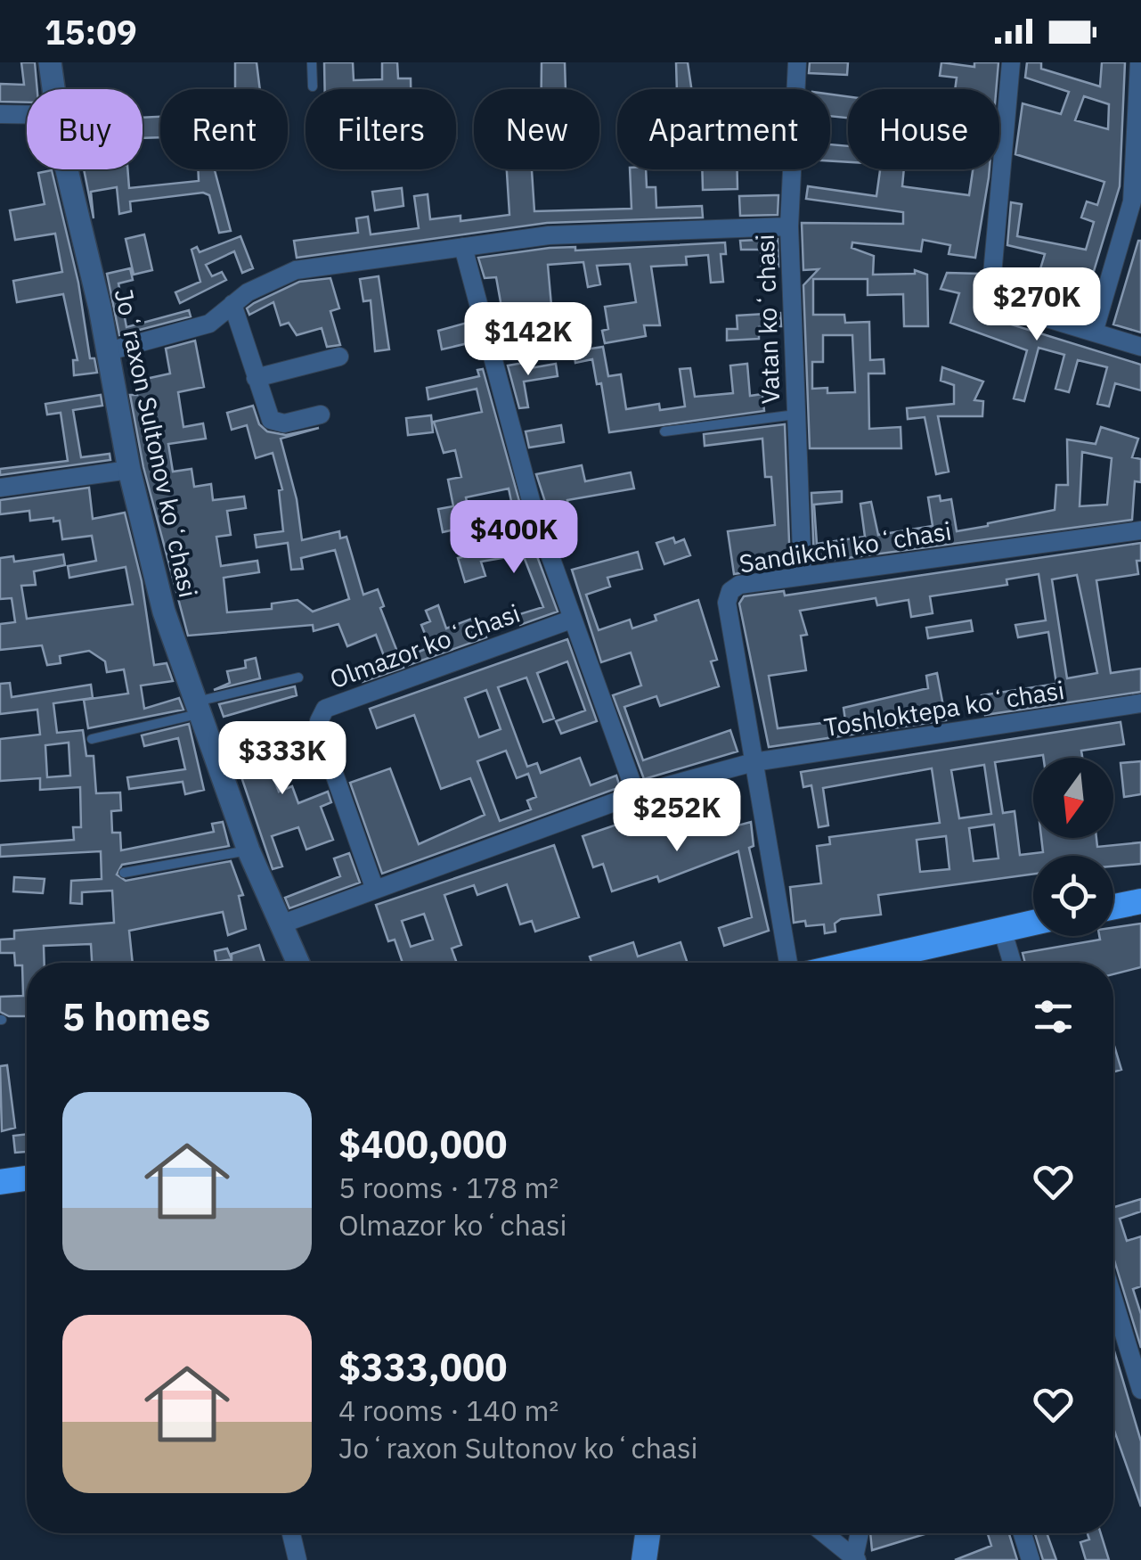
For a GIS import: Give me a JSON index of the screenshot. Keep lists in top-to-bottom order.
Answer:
{
  "streets": {
    "street": [
      "Vatan koʻchasi",
      "Joʻraxon Sultonov koʻchasi",
      "Sandikchi koʻchasi",
      "Olmazor koʻchasi",
      "Toshloktepa koʻchasi"
    ]
  },
  "crossings": [
    ["Vatan koʻchasi", "Sandikchi koʻchasi"],
    ["Sandikchi koʻchasi", "Toshloktepa koʻchasi"]
  ],
  "north": "bottom",
  "page": {
    "status": "15:09",
    "chip": [
      "Buy",
      "Rent",
      "Filters",
      "New",
      "Apartment",
      "House"
    ],
    "price": [
      "$270K",
      "$142K",
      "$400K",
      "$333K",
      "$252K"
    ],
    "heading": "5 homes",
    "list": [
      {
        "name": "$400,000",
        "note": "5 rooms · 178 m² · Olmazor koʻchasi"
      },
      {
        "name": "$333,000",
        "note": "4 rooms · 140 m² · Joʻraxon Sultonov koʻchasi"
      }
    ]
  }
}
